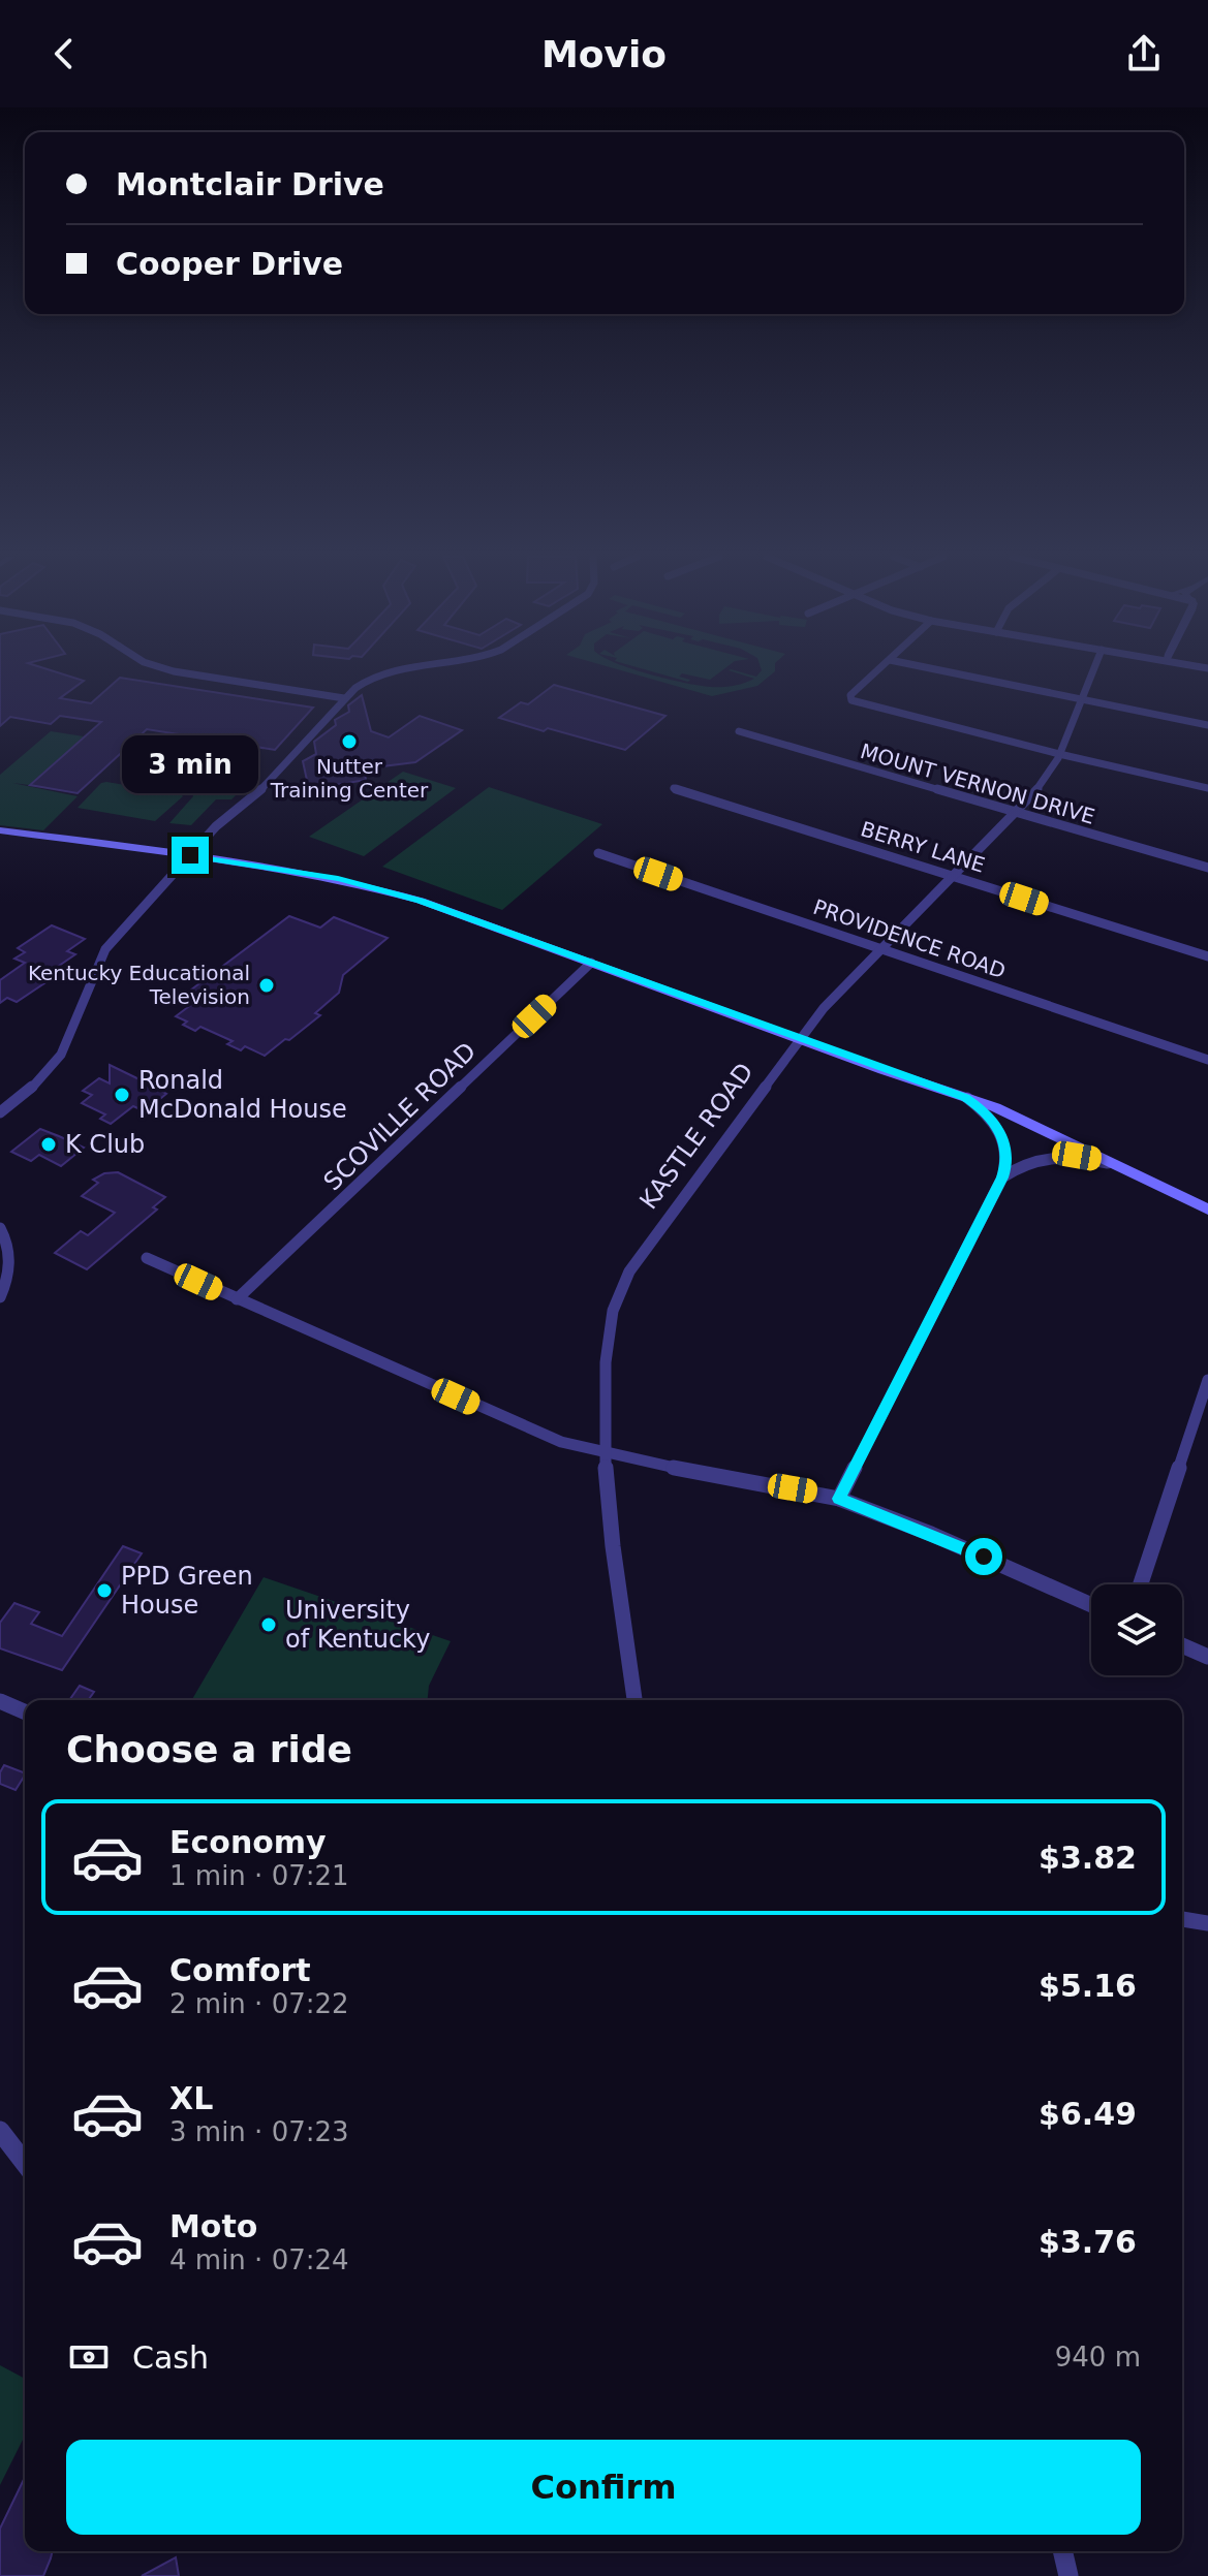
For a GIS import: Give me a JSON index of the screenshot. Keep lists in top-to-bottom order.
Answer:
{
  "streets": {
    "street": [
      "MOUNT VERNON DRIVE",
      "BERRY LANE",
      "PROVIDENCE ROAD",
      "SCOVILLE ROAD",
      "KASTLE ROAD"
    ]
  },
  "crossings": [
    ["MOUNT VERNON DRIVE", "KASTLE ROAD"],
    ["BERRY LANE", "KASTLE ROAD"],
    ["PROVIDENCE ROAD", "KASTLE ROAD"]
  ],
  "places": [
    "Nutter Training Center",
    "Kentucky Educational Television",
    "Ronald McDonald House",
    "K Club",
    "PPD Green House",
    "University of Kentucky"
  ],
  "page": {
    "header": "Movio",
    "banner": ["Montclair Drive", "Cooper Drive"],
    "bubble": "3 min",
    "heading": "Choose a ride",
    "list": [
      {
        "name": "Economy",
        "note": "1 min · 07:21",
        "value": "$3.82"
      },
      {
        "name": "Comfort",
        "note": "2 min · 07:22",
        "value": "$5.16"
      },
      {
        "name": "XL",
        "note": "3 min · 07:23",
        "value": "$6.49"
      },
      {
        "name": "Moto",
        "note": "4 min · 07:24",
        "value": "$3.76"
      }
    ],
    "pay": ["Cash", "940 m"],
    "buttons": "Confirm"
  }
}
